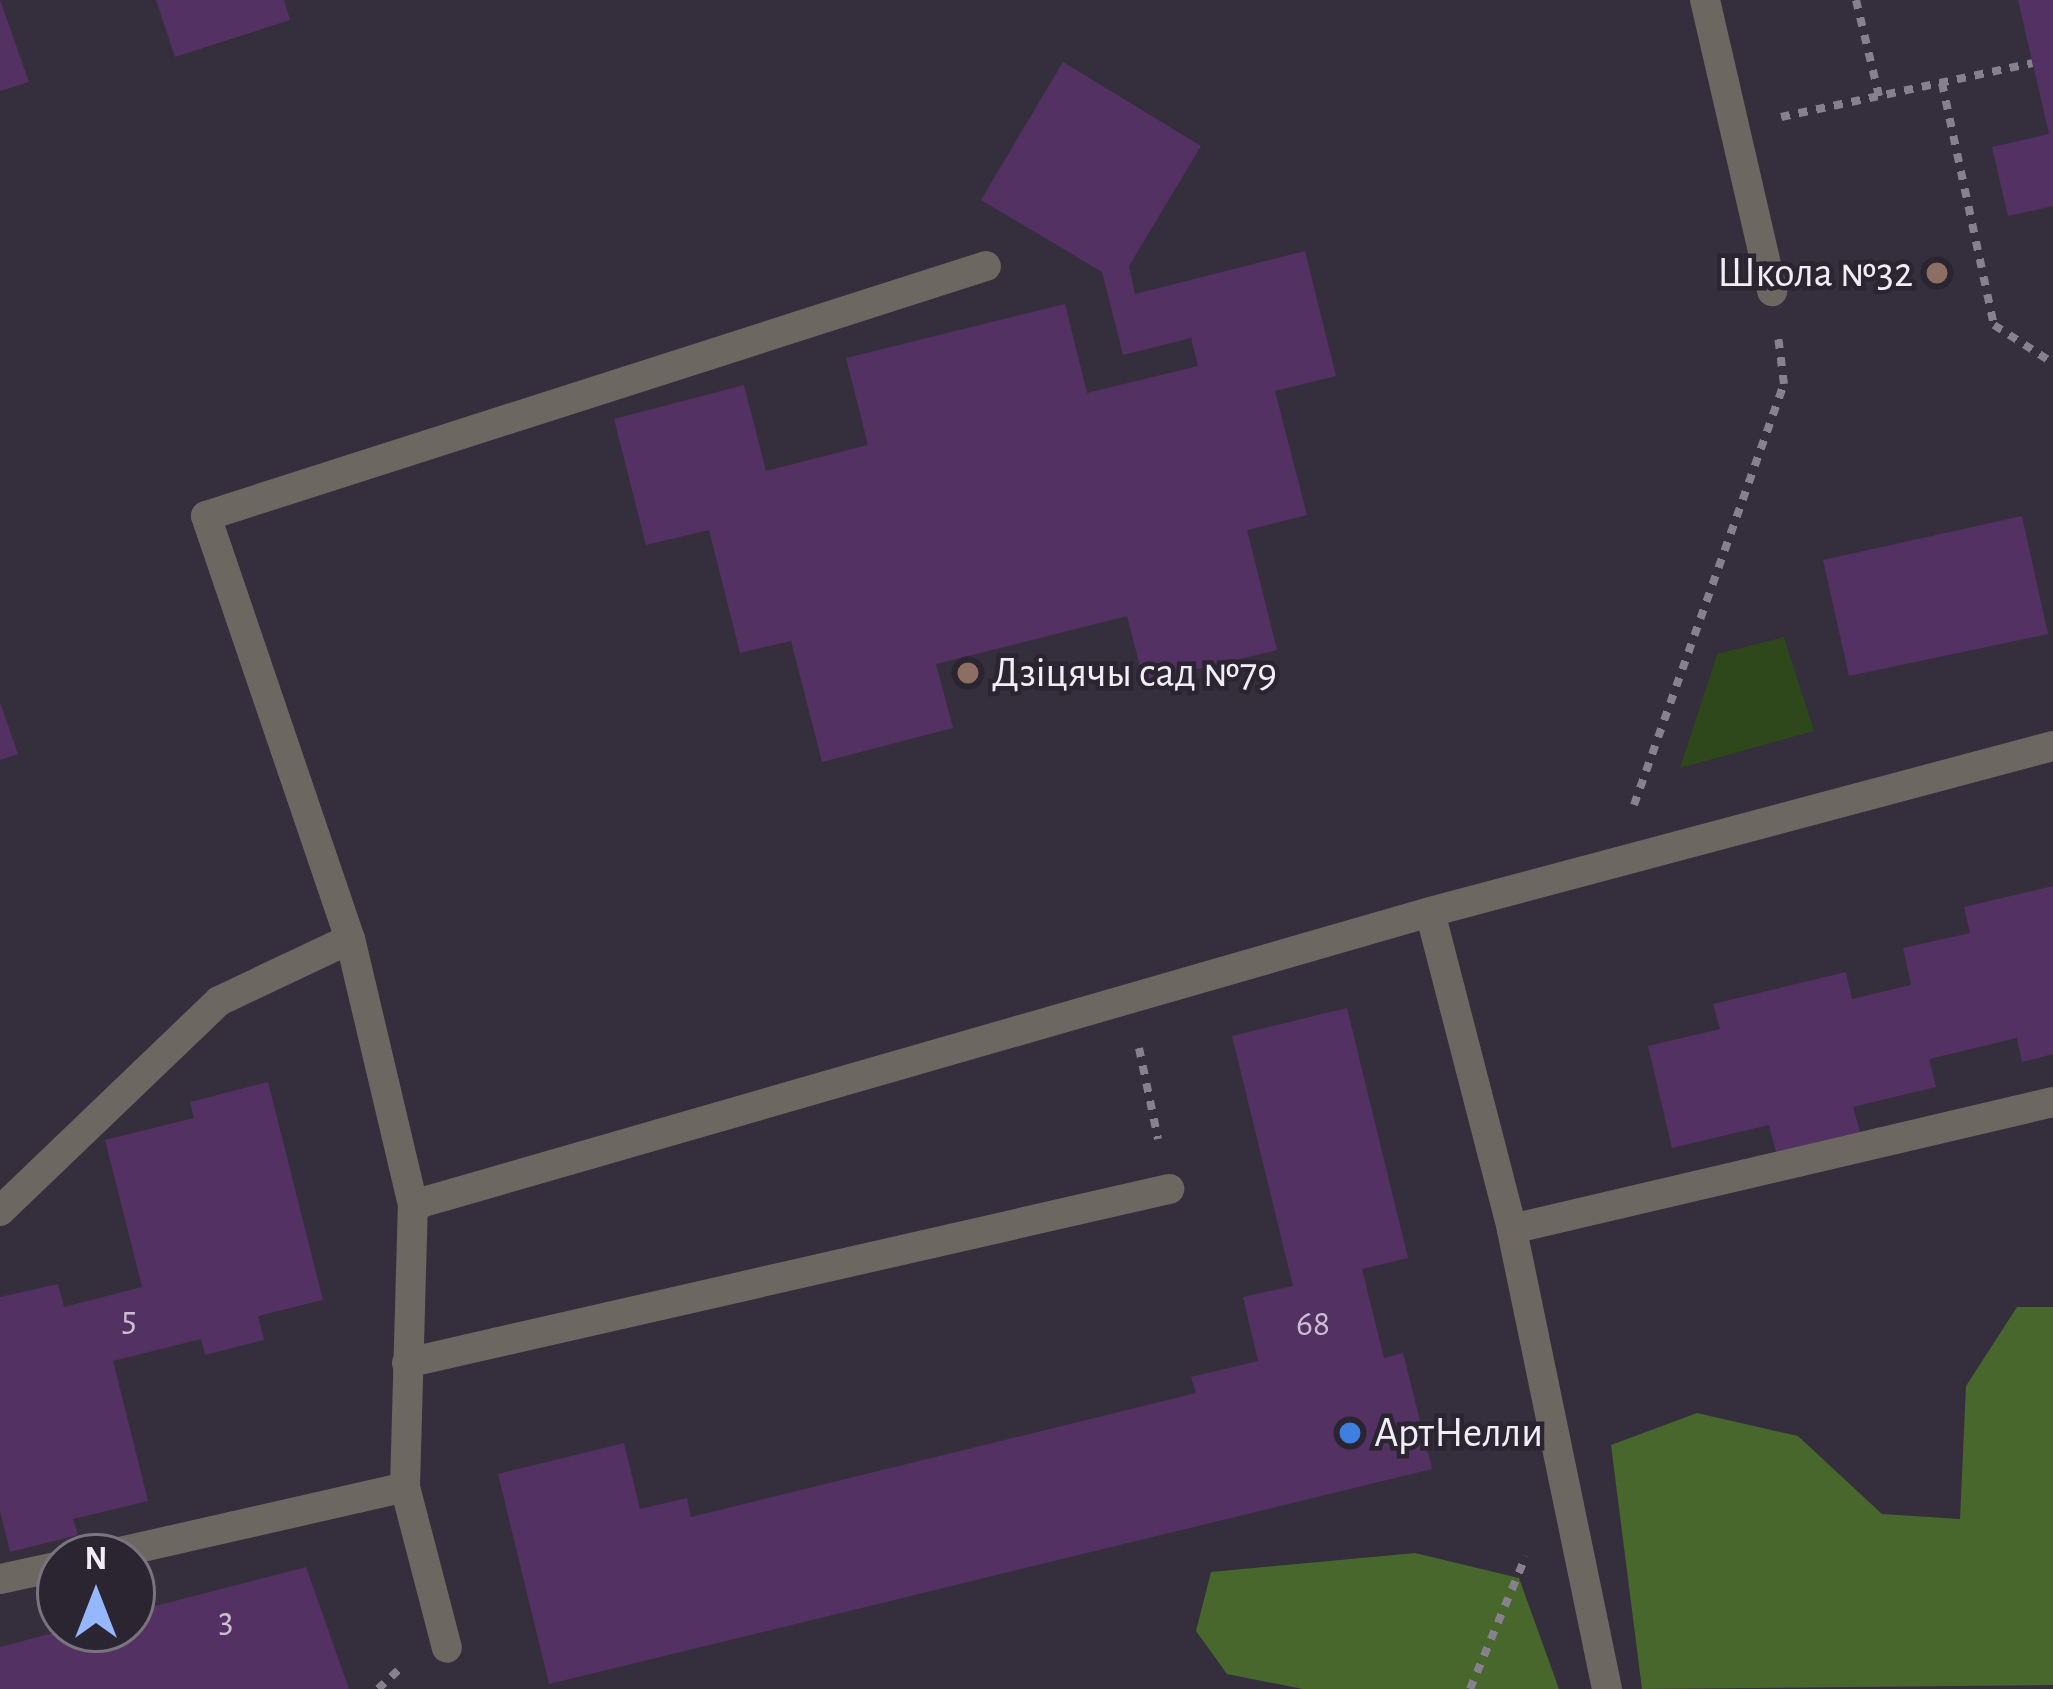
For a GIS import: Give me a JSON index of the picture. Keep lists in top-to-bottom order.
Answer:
{
  "places": ["Школа №32", "Дзіцячы сад №79", "АртНелли"],
  "house_numbers": ["5", "68", "3"],
  "north": "top"
}
